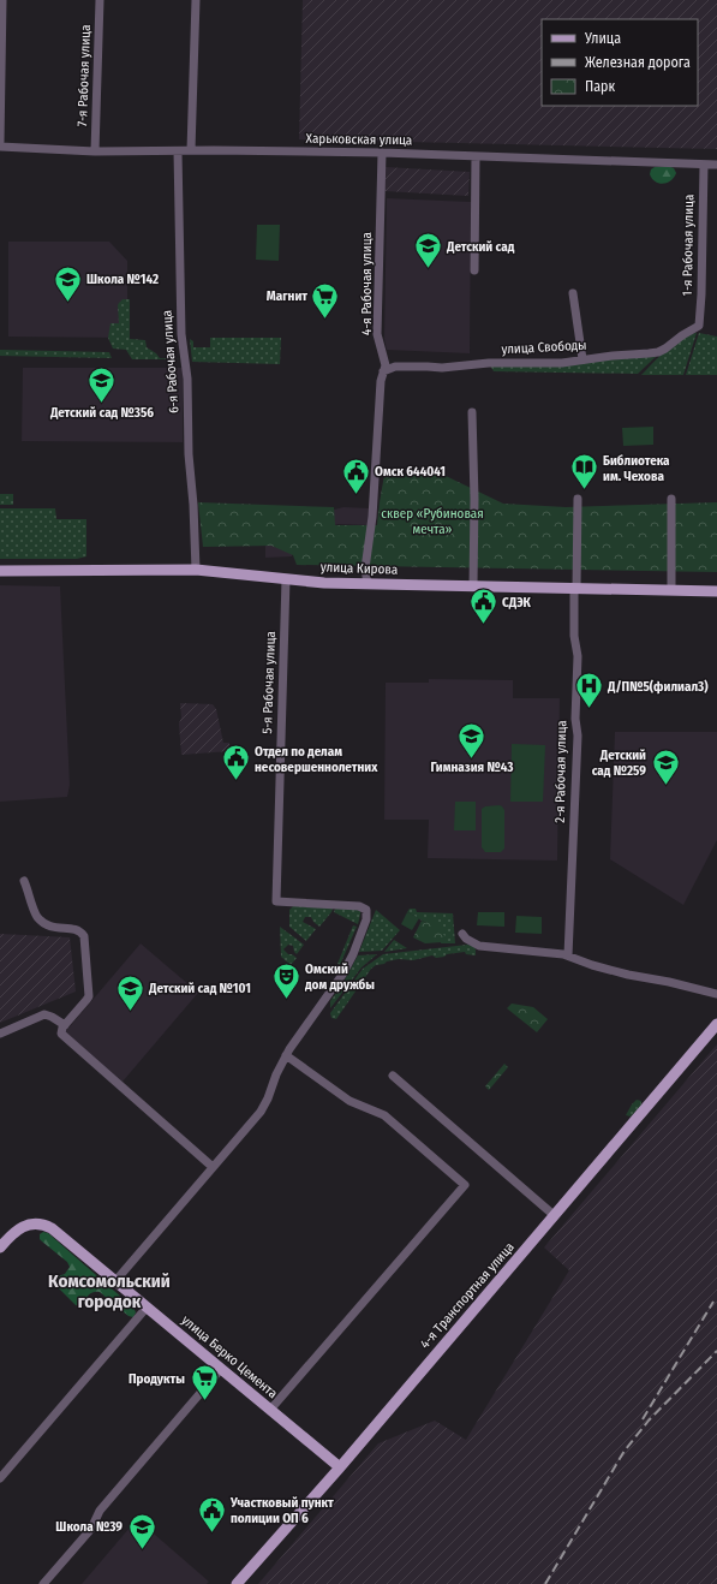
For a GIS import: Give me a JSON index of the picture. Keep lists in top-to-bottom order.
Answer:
{
  "streets": {
    "main road": ["улица Кирова", "4-я Транспортная улица", "улица Берко Цемента"],
    "street": [
      "7-я Рабочая улица",
      "Харьковская улица",
      "1-я Рабочая улица",
      "4-я Рабочая улица",
      "улица Свободы",
      "6-я Рабочая улица",
      "5-я Рабочая улица",
      "2-я Рабочая улица"
    ]
  },
  "crossings": [
    ["7-я Рабочая улица", "Харьковская улица"],
    ["Харьковская улица", "1-я Рабочая улица"],
    ["Харьковская улица", "4-я Рабочая улица"],
    ["Харьковская улица", "6-я Рабочая улица"],
    ["1-я Рабочая улица", "улица Свободы"],
    ["4-я Рабочая улица", "улица Свободы"],
    ["4-я Рабочая улица", "улица Кирова"],
    ["6-я Рабочая улица", "улица Кирова"],
    ["улица Кирова", "5-я Рабочая улица"],
    ["улица Кирова", "2-я Рабочая улица"],
    ["4-я Транспортная улица", "улица Берко Цемента"]
  ],
  "districts": ["Комсомольский городок"],
  "parks": ["сквер «Рубиновая мечта»"],
  "places": {
    "school or university": [
      "Детский сад",
      "Школа №142",
      "Детский сад №356",
      "Гимназия №43",
      "Детский сад №259",
      "Детский сад №101",
      "Школа №39"
    ],
    "supermarket": ["Магнит", "Продукты"],
    "library": ["Библиотека им. Чехова"],
    "public building": [
      "Омск 644041",
      "СДЭК",
      "Отдел по делам несовершеннолетних",
      "Участковый пункт полиции ОП 6"
    ],
    "hospital": ["Д/П№5(филиал3)"],
    "theatre": ["Омский дом дружбы"]
  },
  "legend": ["Улица", "Железная дорога", "Парк"]
}
